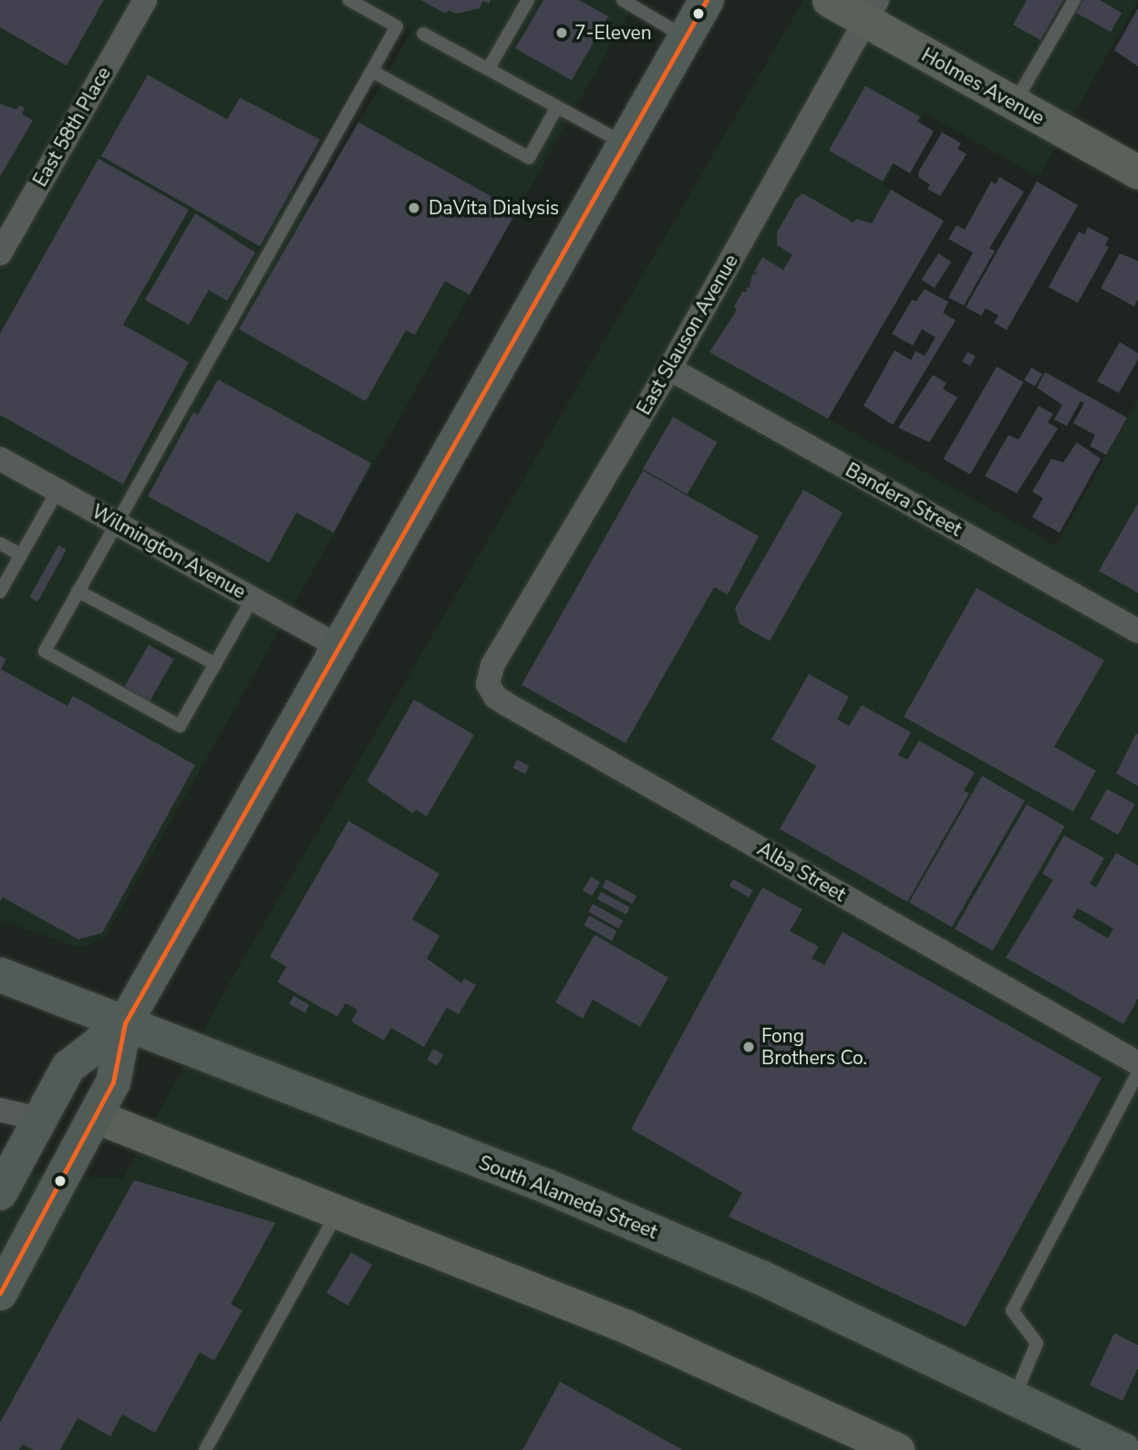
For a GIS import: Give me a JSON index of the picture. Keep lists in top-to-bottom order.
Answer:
{
  "streets": {
    "main road": ["South Alameda Street"],
    "street": [
      "Holmes Avenue",
      "East 58th Place",
      "East Slauson Avenue",
      "Bandera Street",
      "Wilmington Avenue",
      "Alba Street"
    ]
  },
  "crossings": [
    ["Holmes Avenue", "East Slauson Avenue"],
    ["East Slauson Avenue", "Bandera Street"],
    ["East Slauson Avenue", "Alba Street"]
  ],
  "places": ["7-Eleven", "DaVita Dialysis", "Fong Brothers Co."]
}
